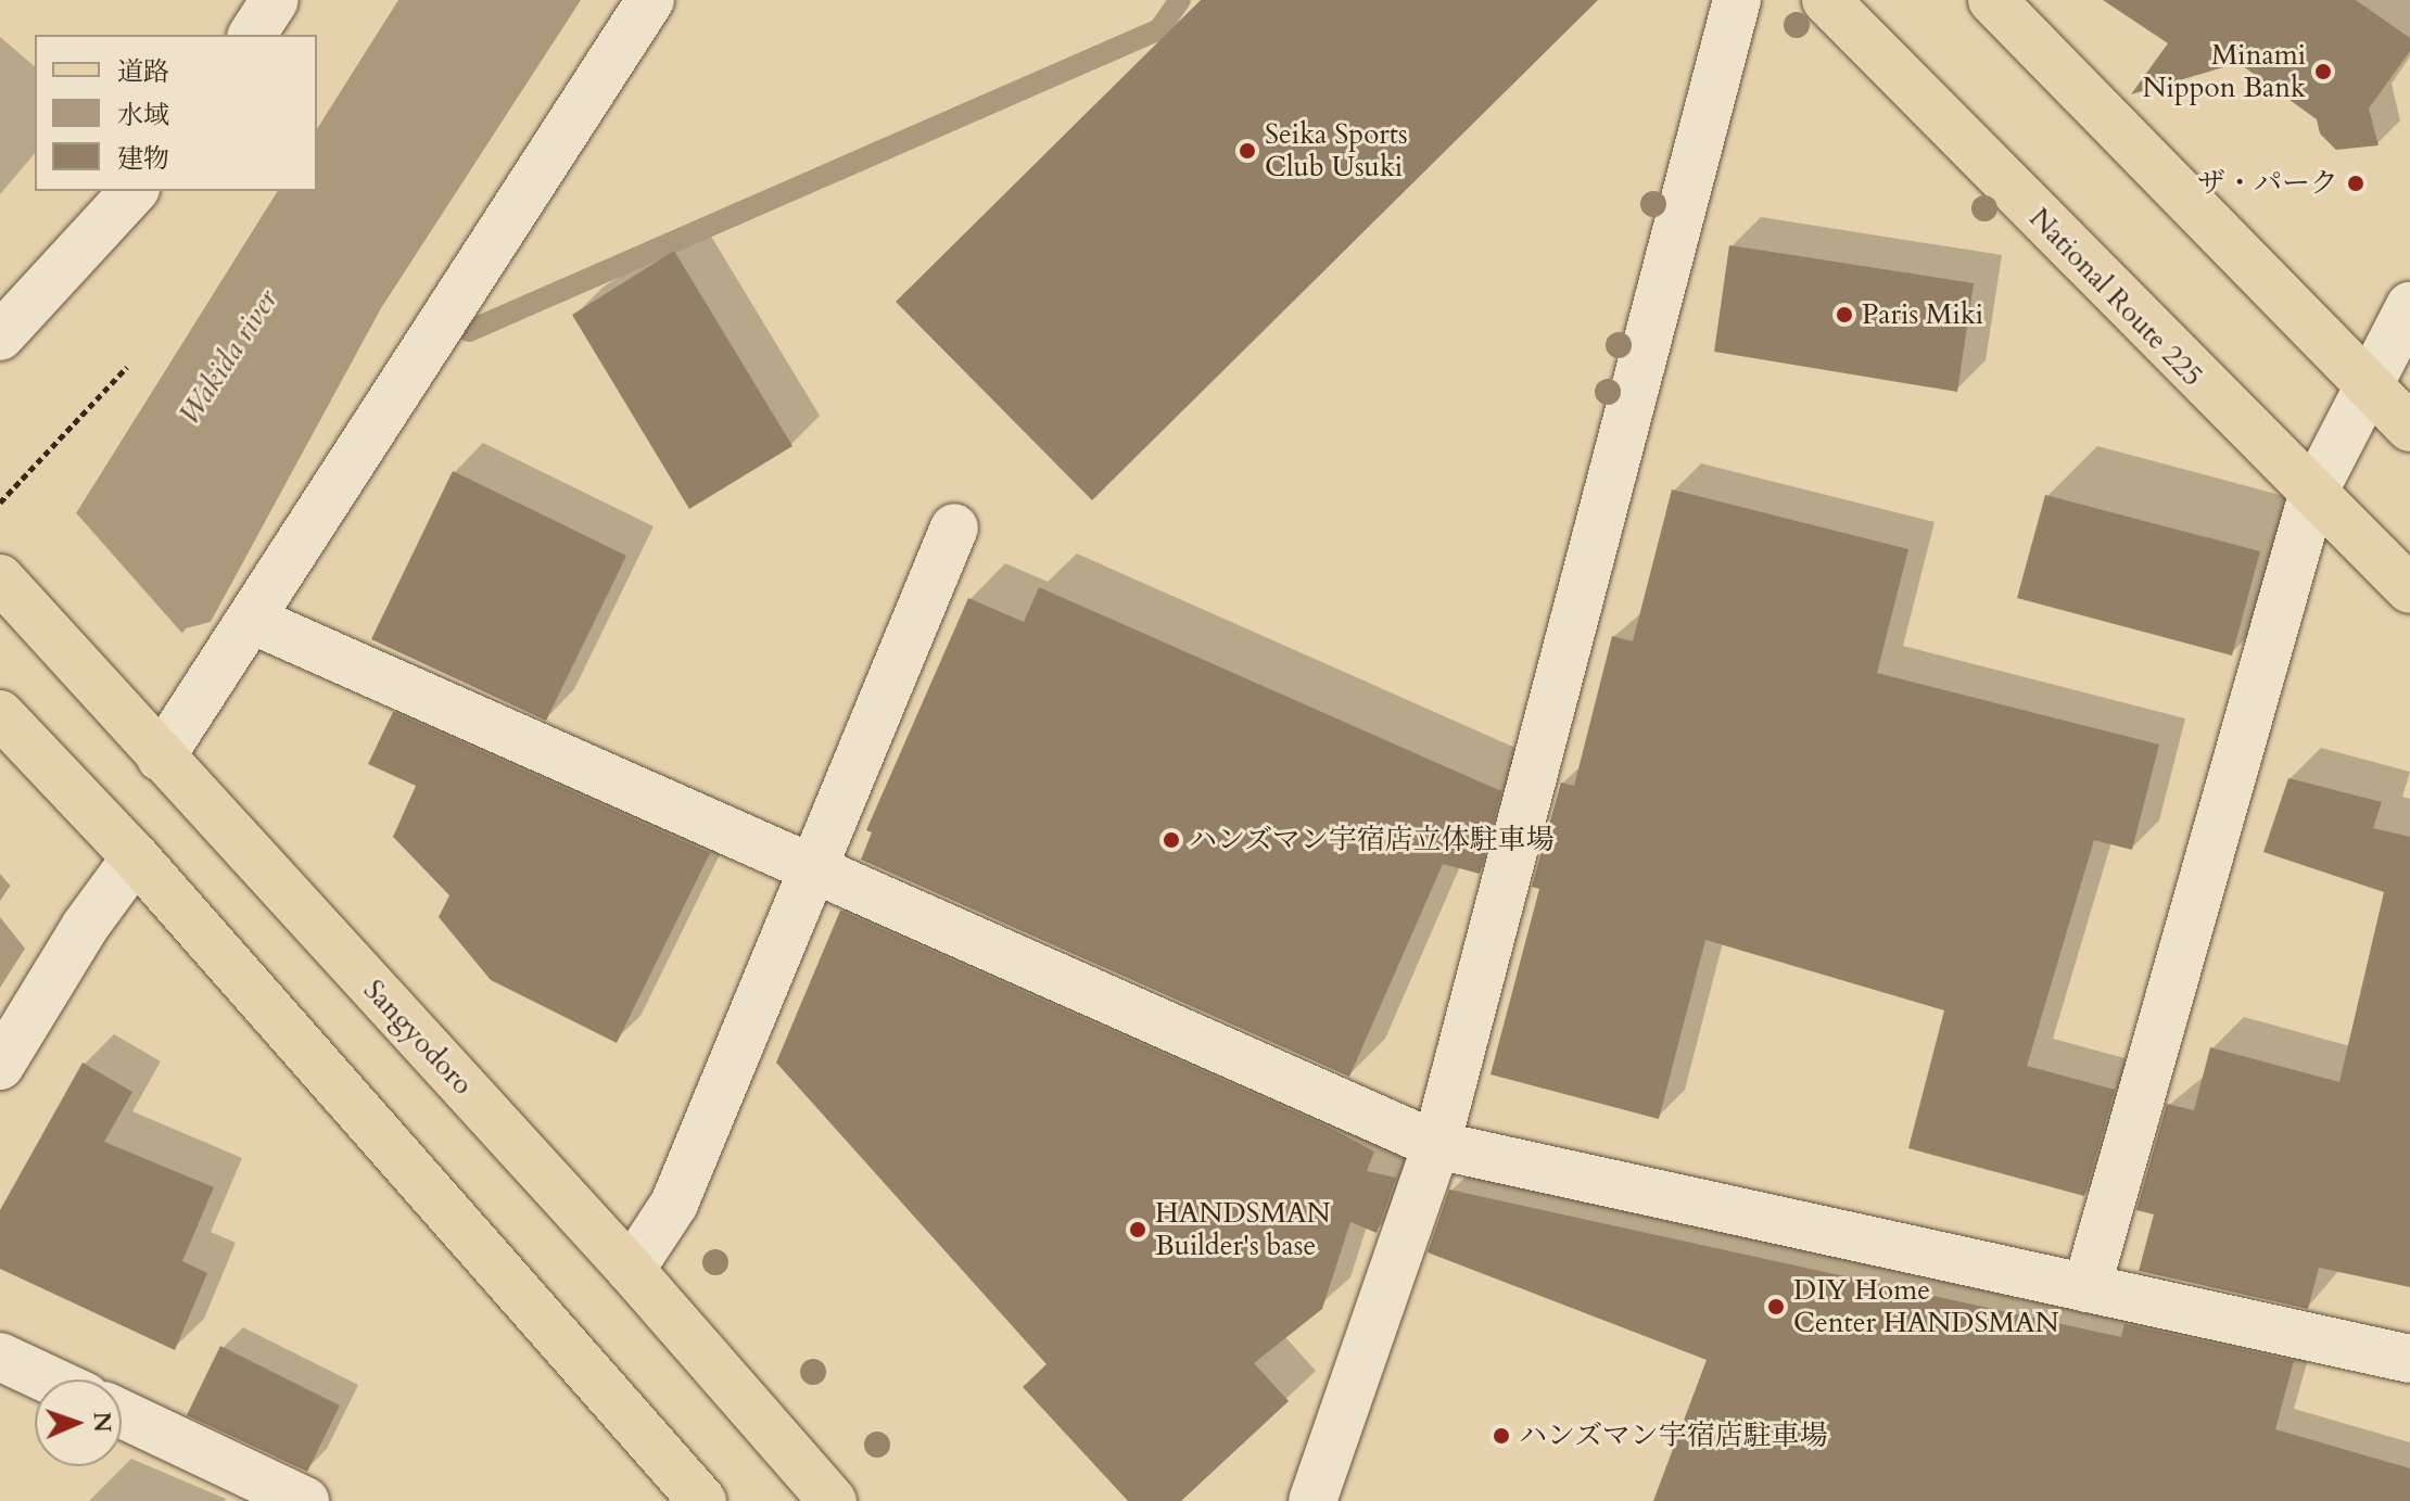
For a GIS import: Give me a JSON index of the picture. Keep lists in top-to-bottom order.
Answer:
{
  "streets": {
    "main road": ["National Route 225", "Sangyodoro"]
  },
  "water": ["Wakida river"],
  "places": [
    "Minami Nippon Bank",
    "Seika Sports Club Usuki",
    "ザ・パーク",
    "Paris Miki",
    "ハンズマン宇宿店立体駐車場",
    "HANDSMAN Builder's base",
    "DIY Home Center HANDSMAN",
    "ハンズマン宇宿店駐車場"
  ],
  "legend": ["道路", "水域", "建物"],
  "north": "right"
}
